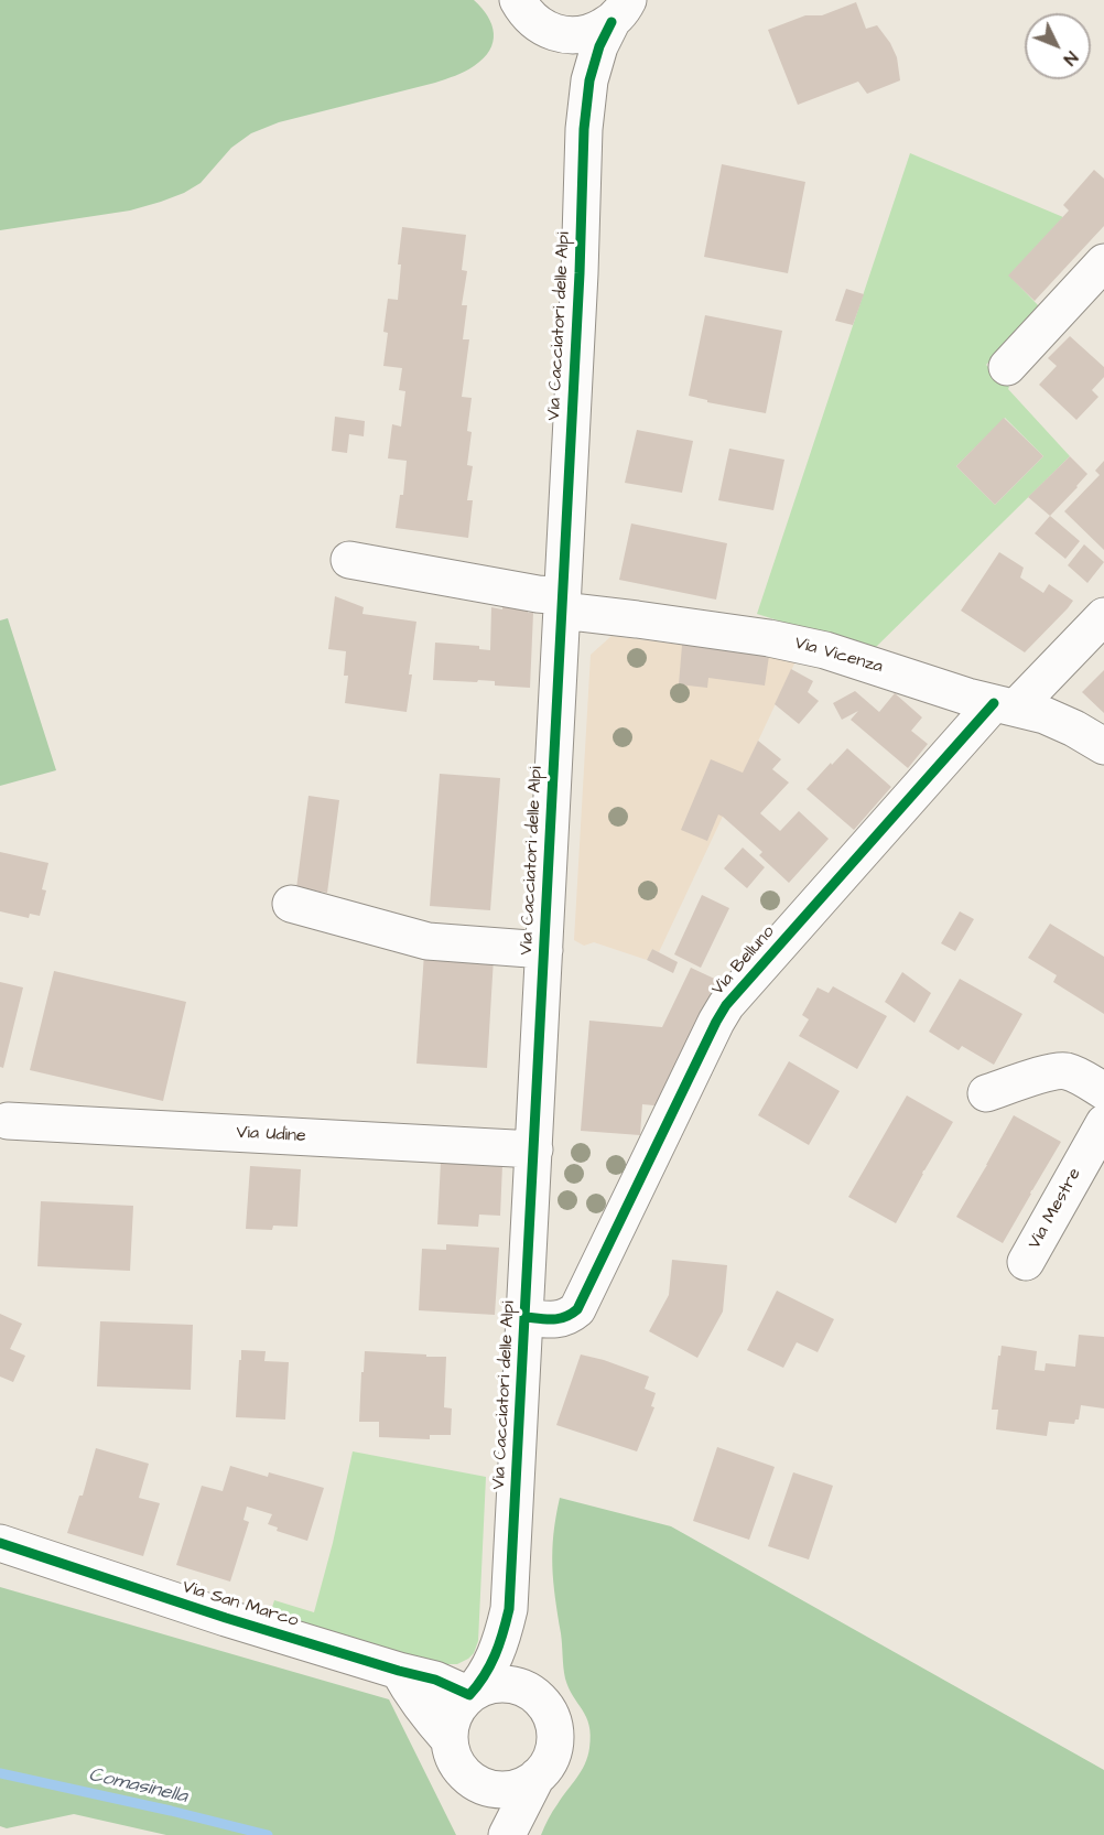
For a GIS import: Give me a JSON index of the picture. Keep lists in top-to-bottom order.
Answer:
{
  "streets": {
    "street": [
      "Via Cacciatori delle Alpi",
      "Via Vicenza",
      "Via Belluno",
      "Via Udine",
      "Via Mestre",
      "Via San Marco"
    ]
  },
  "crossings": [
    ["Via Cacciatori delle Alpi", "Via Vicenza"],
    ["Via Cacciatori delle Alpi", "Via Belluno"],
    ["Via Cacciatori delle Alpi", "Via Udine"],
    ["Via Cacciatori delle Alpi", "Via San Marco"],
    ["Via Vicenza", "Via Belluno"]
  ],
  "water": ["Comasinella"],
  "north": "bottom right"
}
